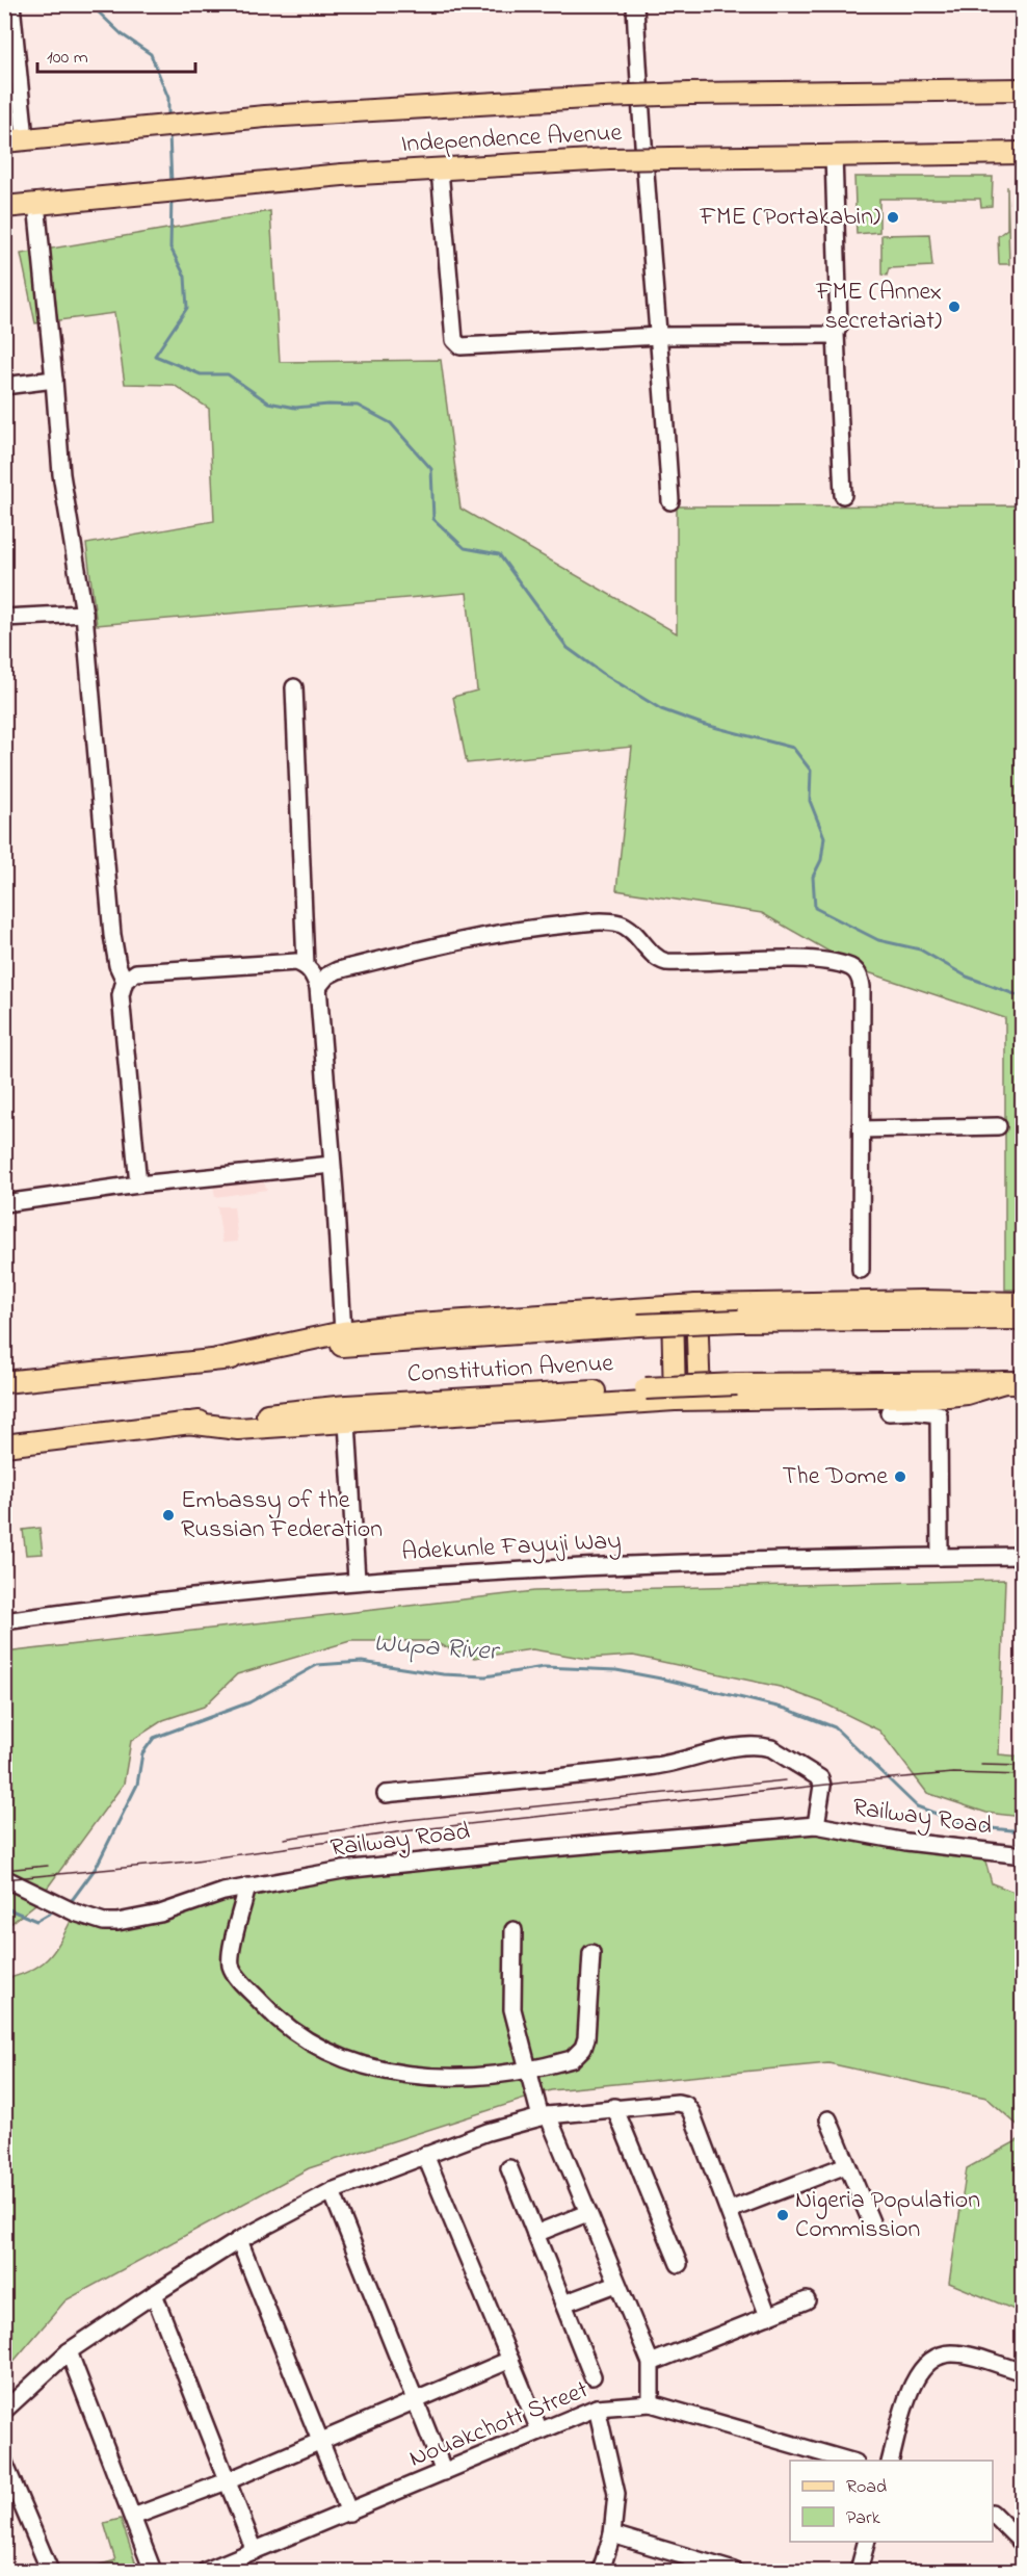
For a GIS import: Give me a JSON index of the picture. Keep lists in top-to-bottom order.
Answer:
{
  "streets": {
    "main road": ["Independence Avenue", "Constitution Avenue"],
    "street": ["Adekunle Fayuji Way", "Railway Road", "Nouakchott Street"]
  },
  "water": ["Wupa River"],
  "places": [
    "FME (Portakabin)",
    "FME (Annex secretariat)",
    "The Dome",
    "Embassy of the Russian Federation",
    "Nigeria Population Commission"
  ],
  "legend": ["Road", "Park"],
  "scale_bar": "100 m"
}
